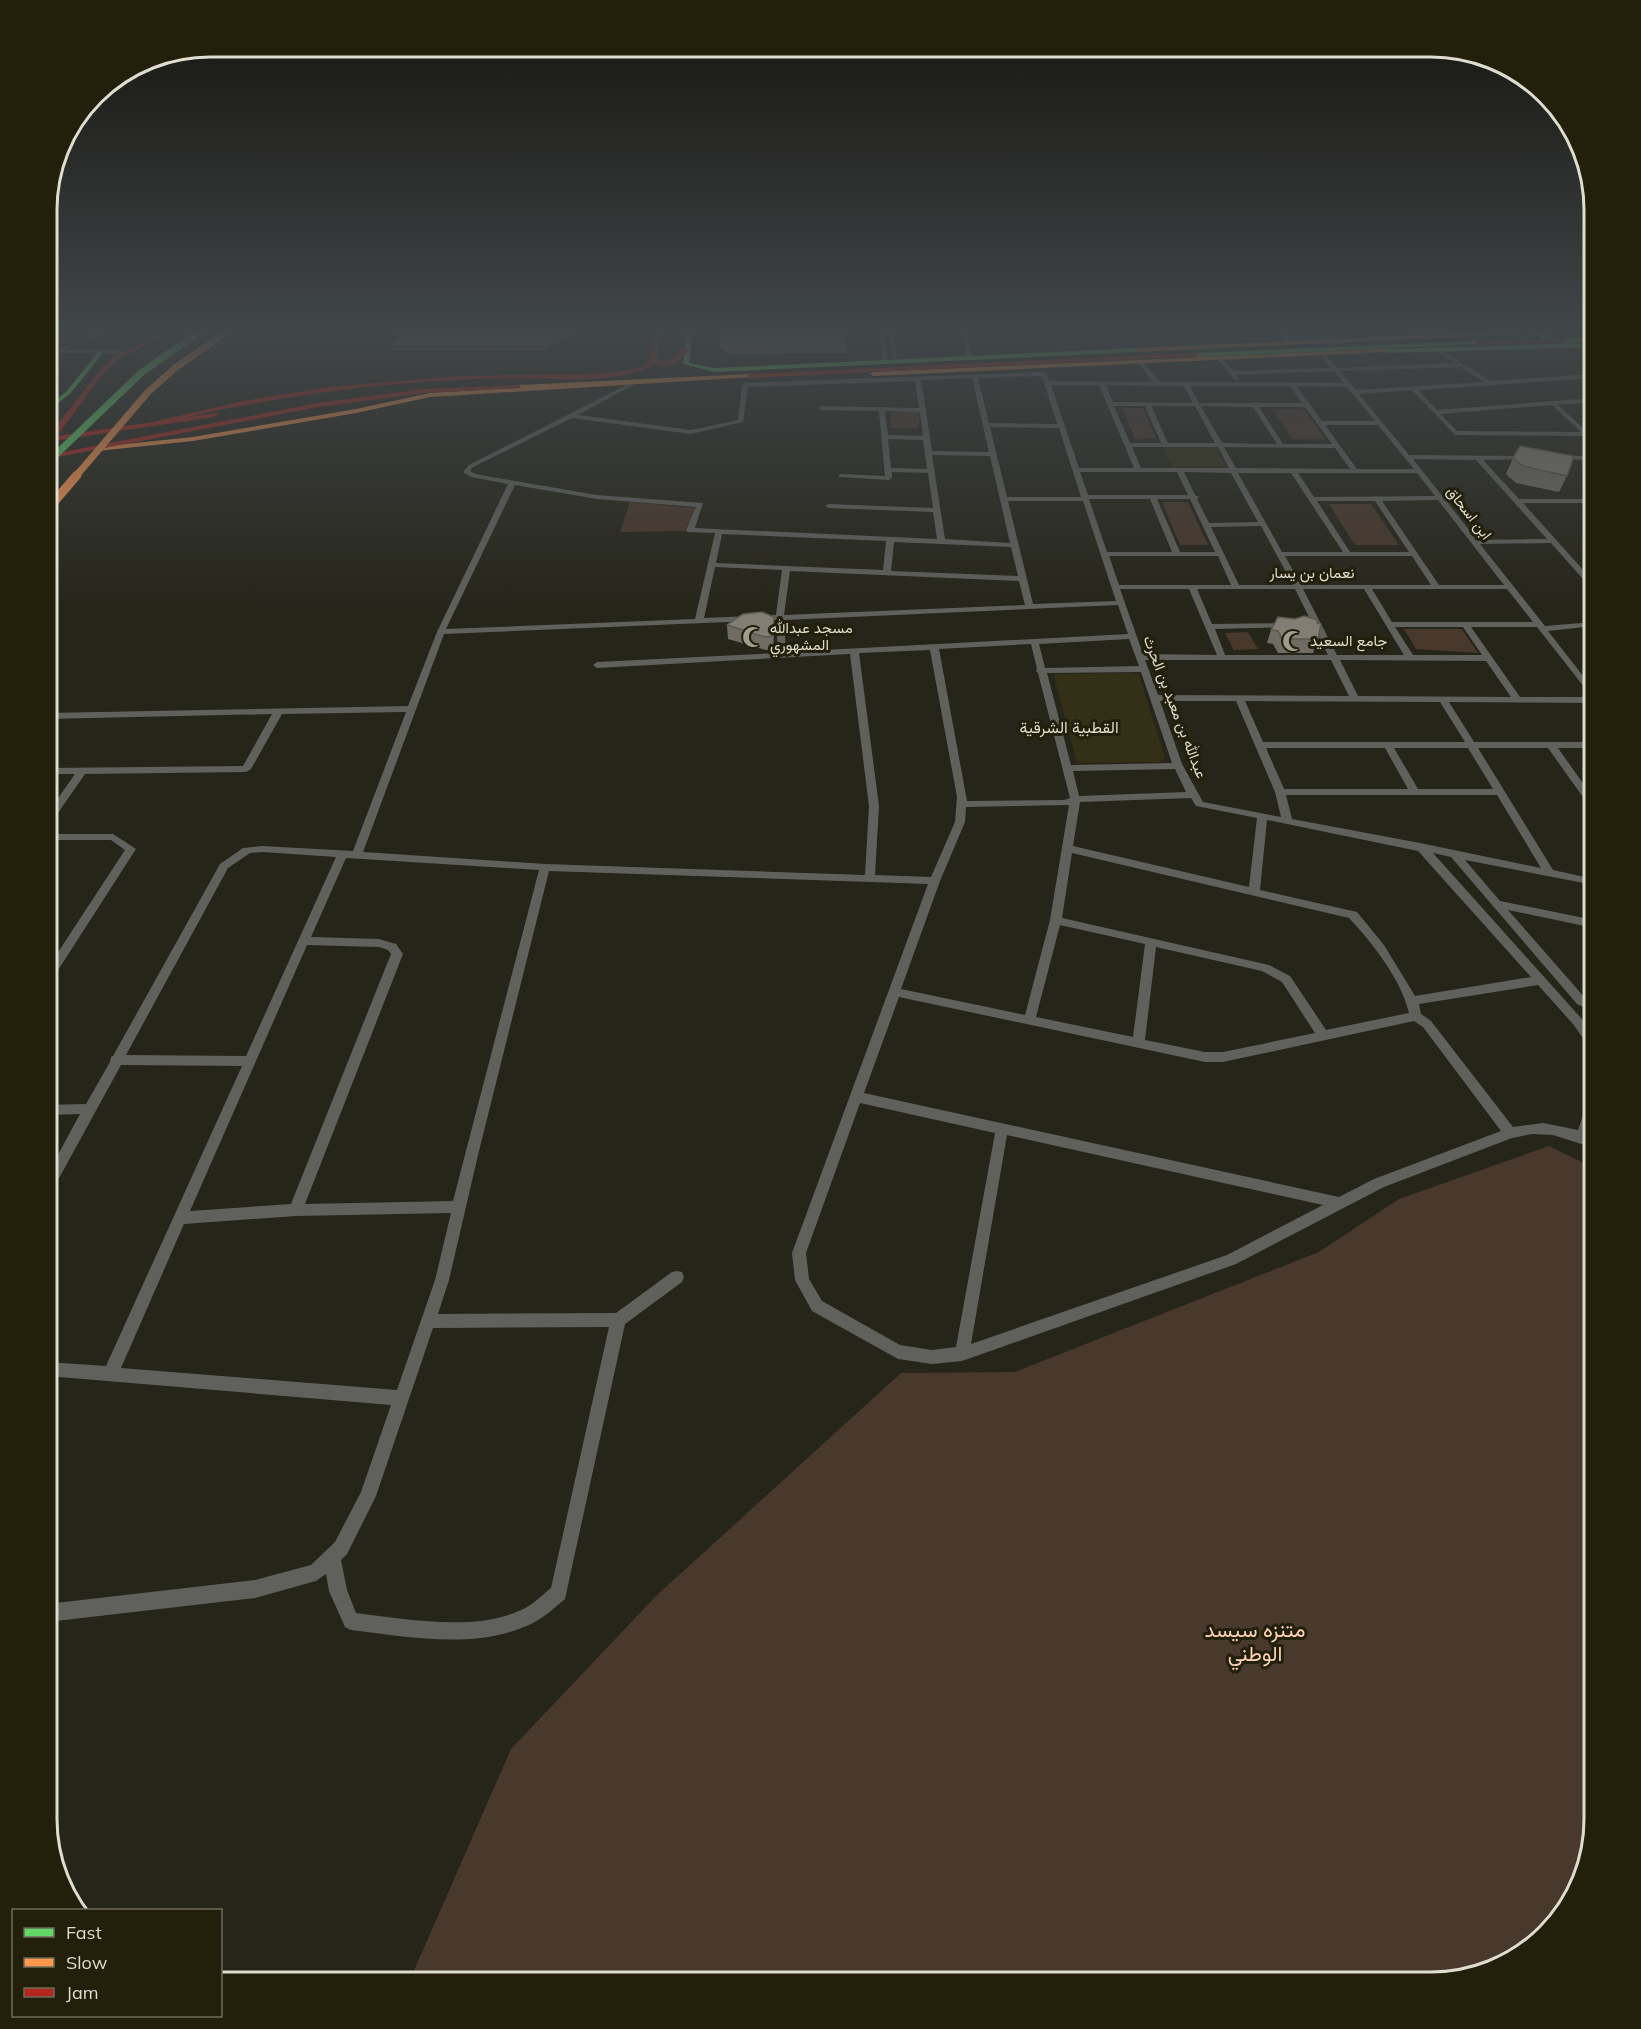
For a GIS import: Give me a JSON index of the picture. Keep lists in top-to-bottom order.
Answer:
{
  "streets": {
    "street": ["ابن اسحاق", "نعمان بن يسار", "عبدالله بن معبد بن الحرث"]
  },
  "crossings": [
    ["ابن اسحاق", "نعمان بن يسار"],
    ["نعمان بن يسار", "عبدالله بن معبد بن الحرث"]
  ],
  "districts": ["القطبية الشرقية"],
  "parks": ["متنزه سيسد الوطني"],
  "places": {
    "mosque": ["مسجد عبدالله المشهوري", "جامع السعيد"]
  },
  "legend": ["Fast", "Slow", "Jam"]
}
